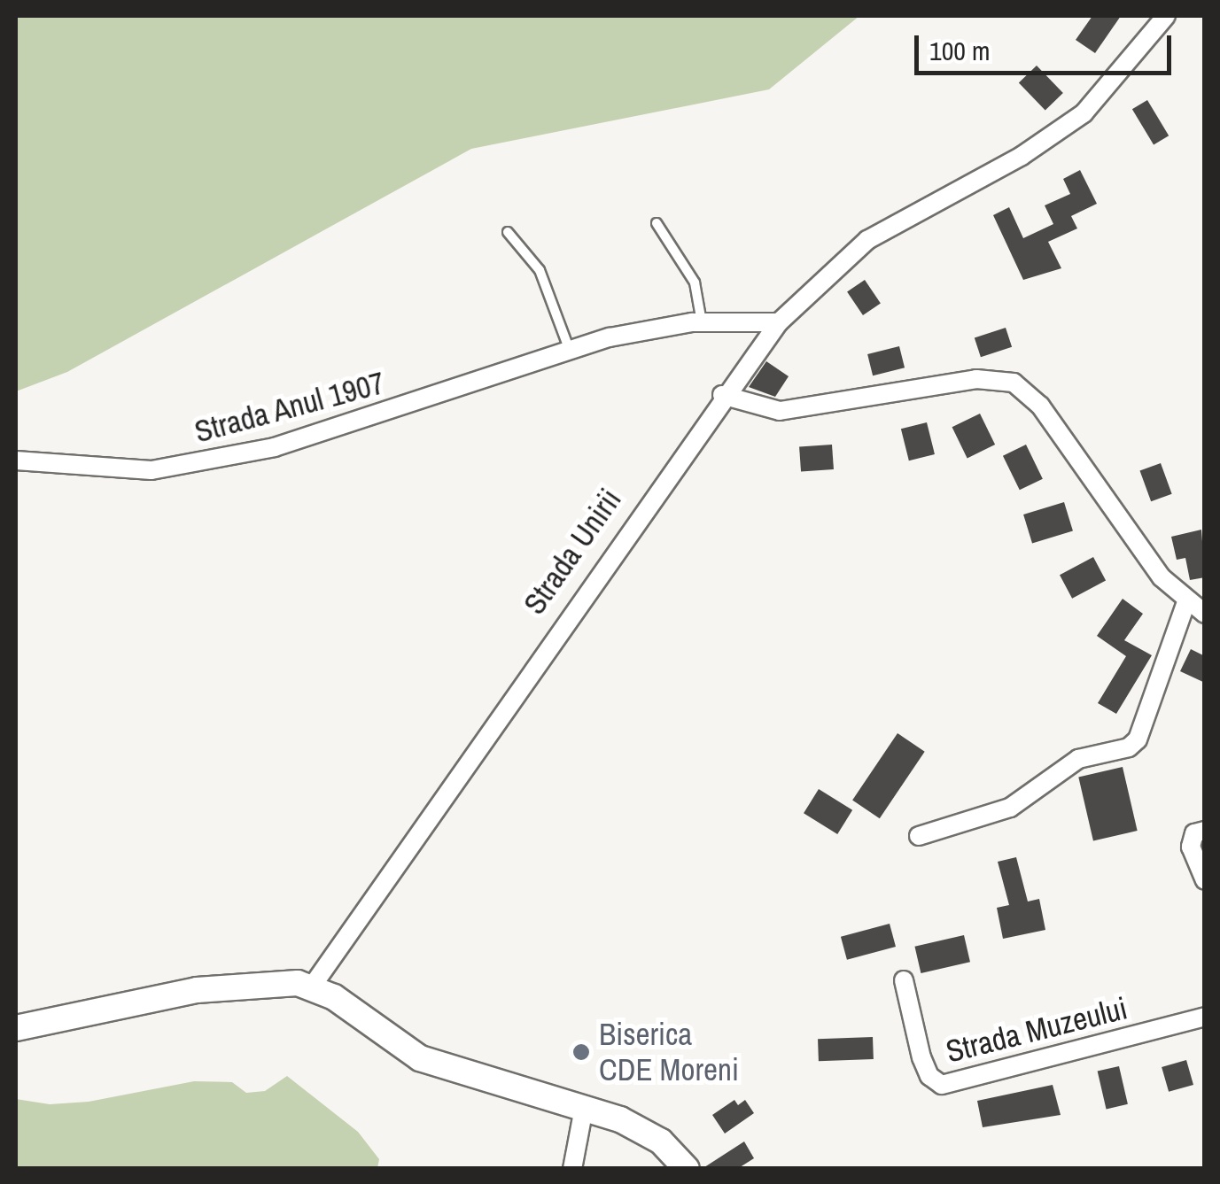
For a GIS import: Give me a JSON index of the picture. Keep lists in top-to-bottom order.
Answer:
{
  "streets": {
    "street": ["Strada Anul 1907", "Strada Unirii", "Strada Muzeului"]
  },
  "crossings": [
    ["Strada Anul 1907", "Strada Unirii"]
  ],
  "places": ["Biserica CDE Moreni"],
  "scale_bar": "100 m"
}
